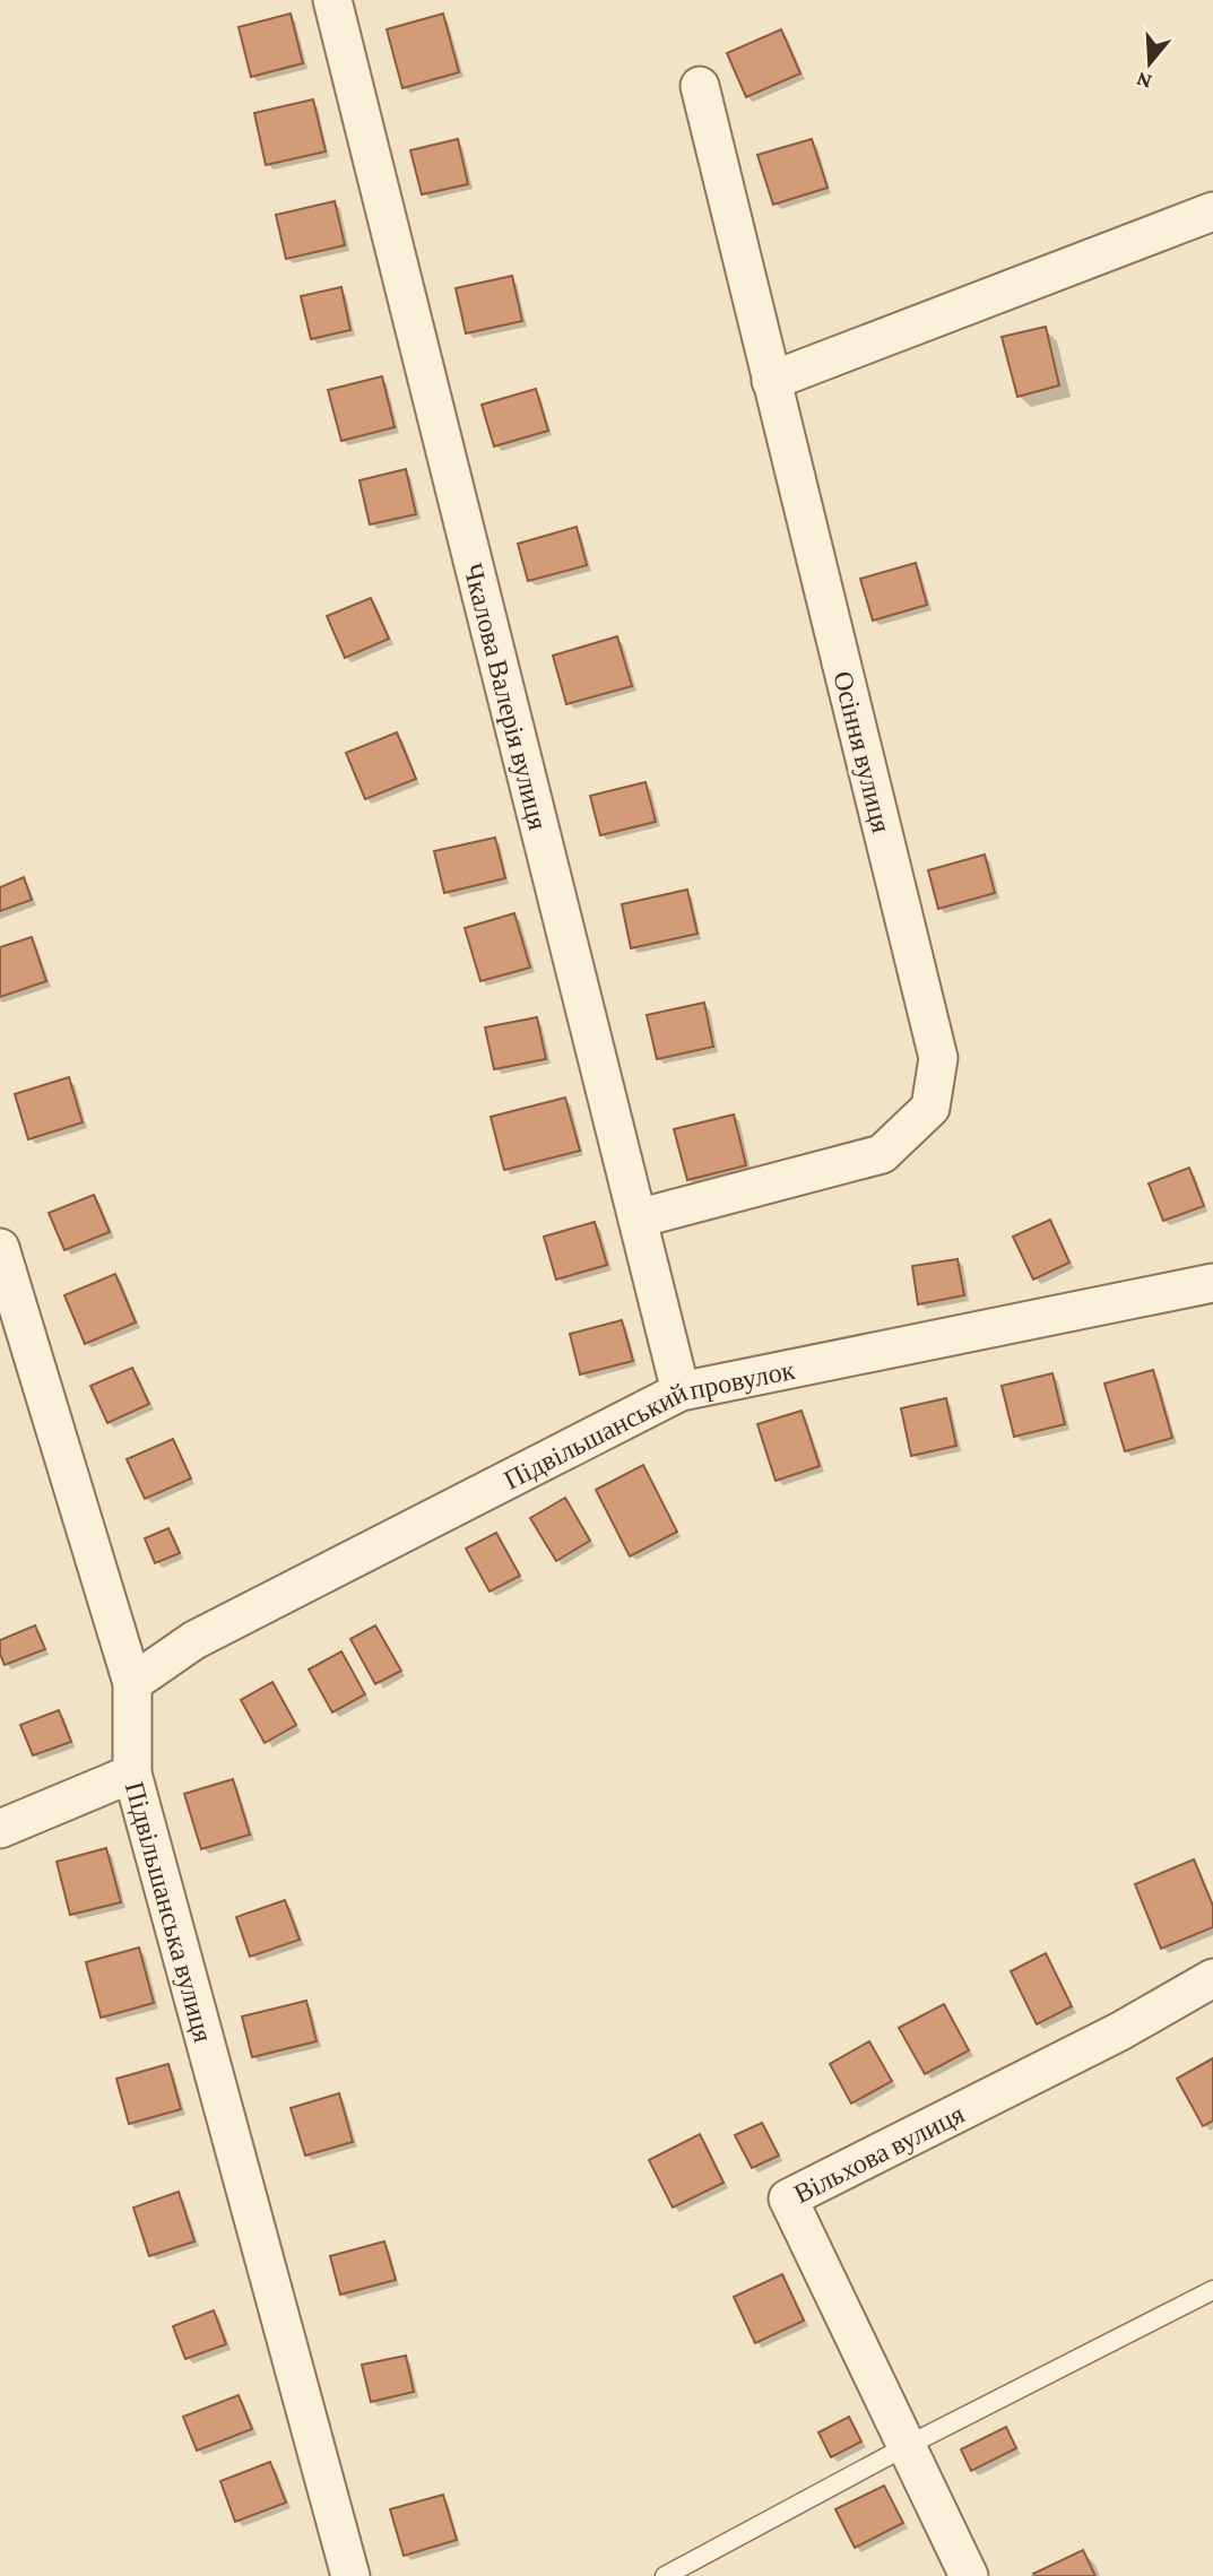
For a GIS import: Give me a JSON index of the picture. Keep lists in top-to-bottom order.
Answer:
{
  "streets": {
    "street": [
      "Чкалова Валерія вулиця",
      "Осіння вулиця",
      "Підвільшанський провулок",
      "Підвільшанська вулиця",
      "Вільхова вулиця"
    ]
  },
  "crossings": [
    ["Чкалова Валерія вулиця", "Осіння вулиця"],
    ["Чкалова Валерія вулиця", "Підвільшанський провулок"],
    ["Підвільшанський провулок", "Підвільшанська вулиця"]
  ],
  "north": "bottom"
}
